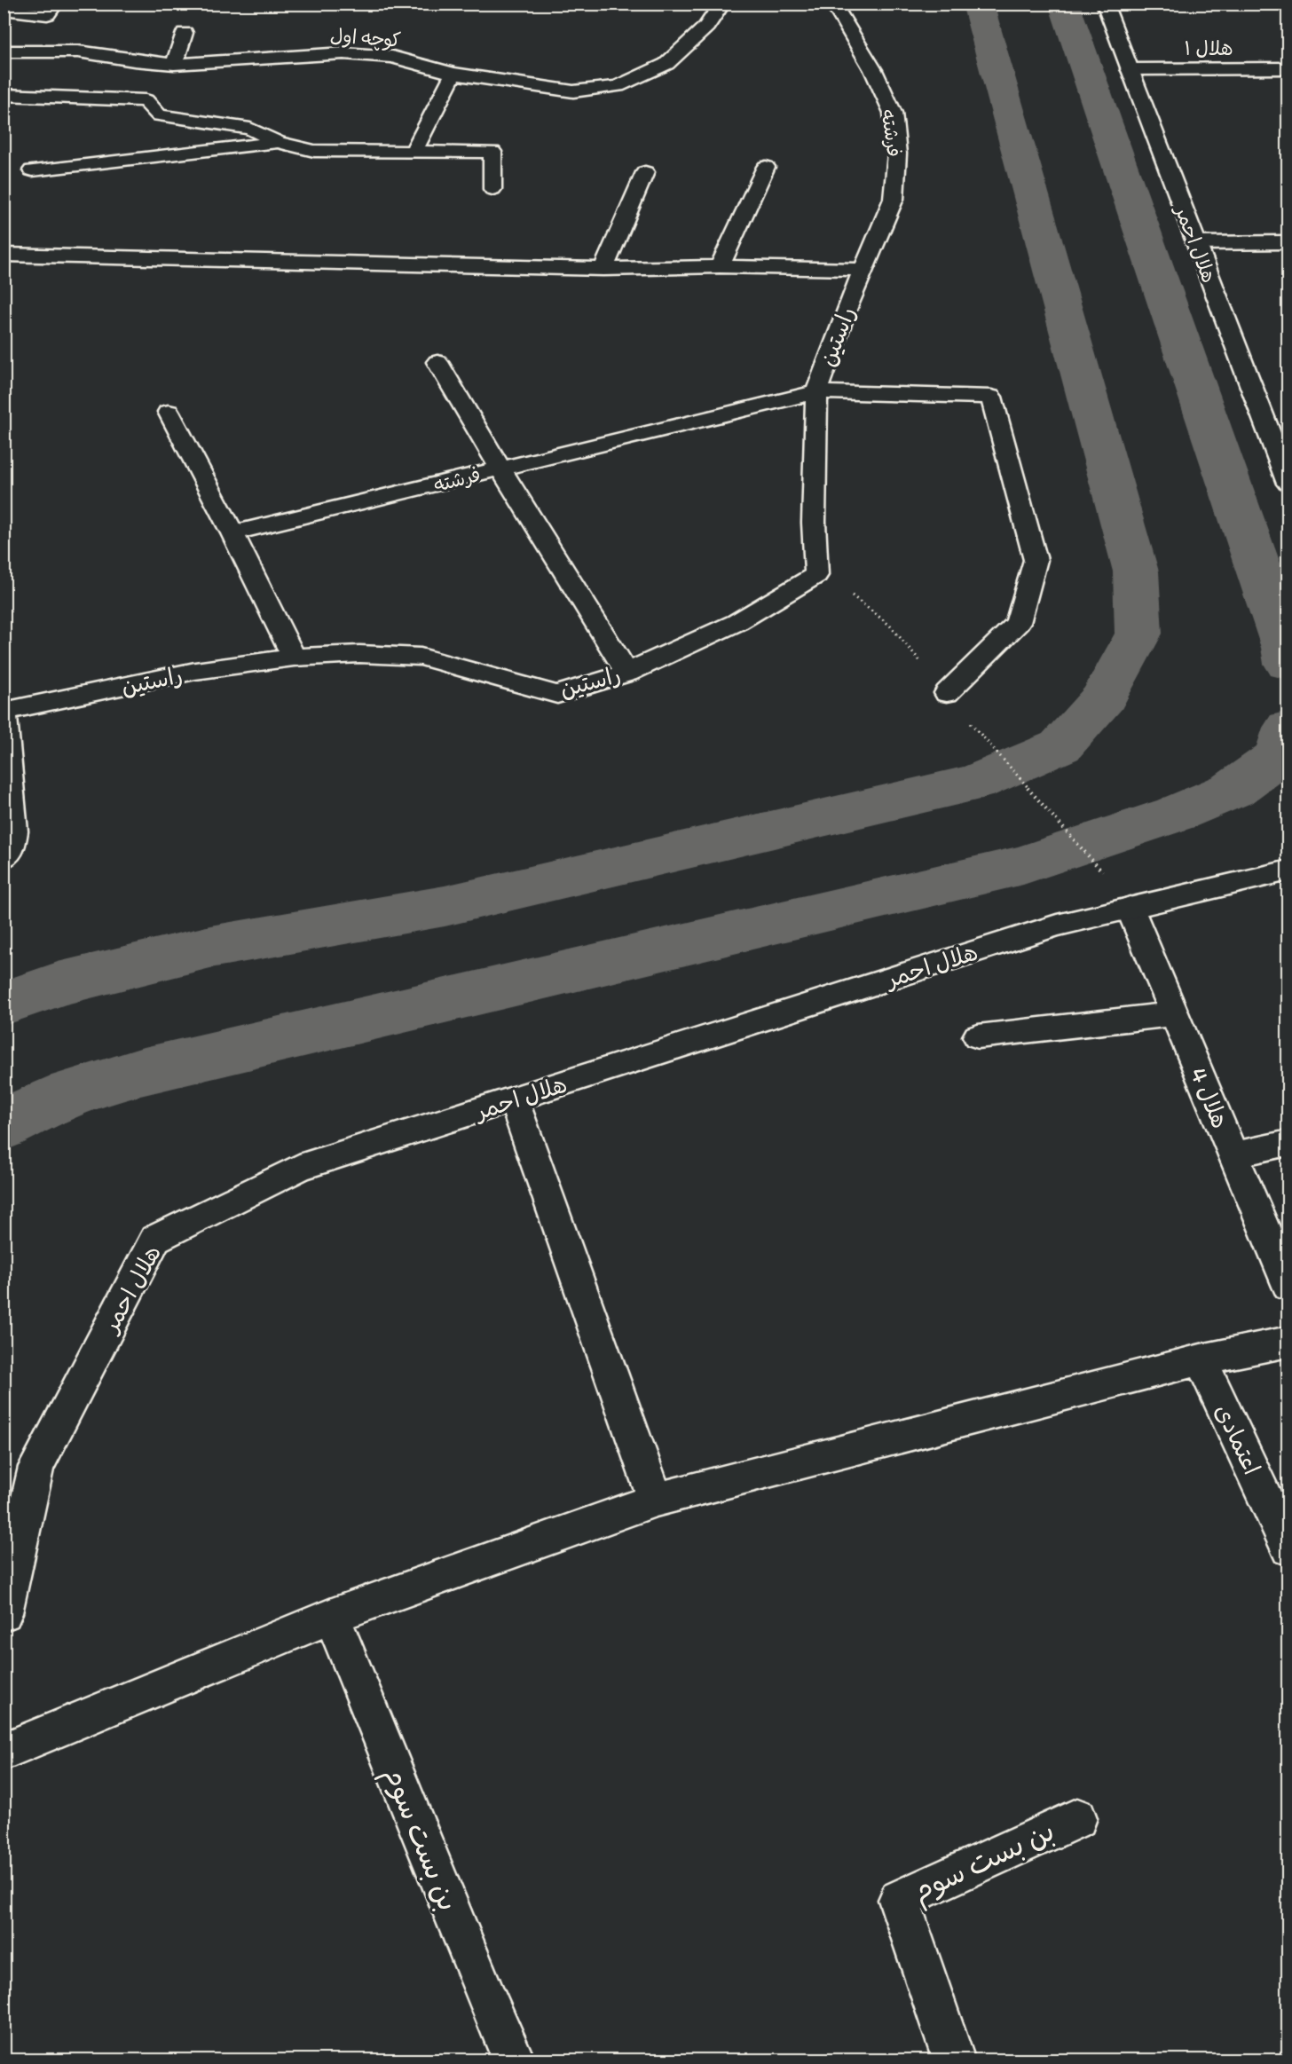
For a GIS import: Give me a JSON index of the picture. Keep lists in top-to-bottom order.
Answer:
{
  "streets": {
    "street": [
      "کوچه اول",
      "هلال ۱",
      "فرشته",
      "هلال احمر",
      "راستین",
      "هلال 4",
      "اعتمادی",
      "بن بست سوم"
    ]
  },
  "crossings": [
    ["هلال ۱", "هلال احمر"],
    ["فرشته", "راستین"],
    ["هلال احمر", "هلال 4"]
  ]
}
